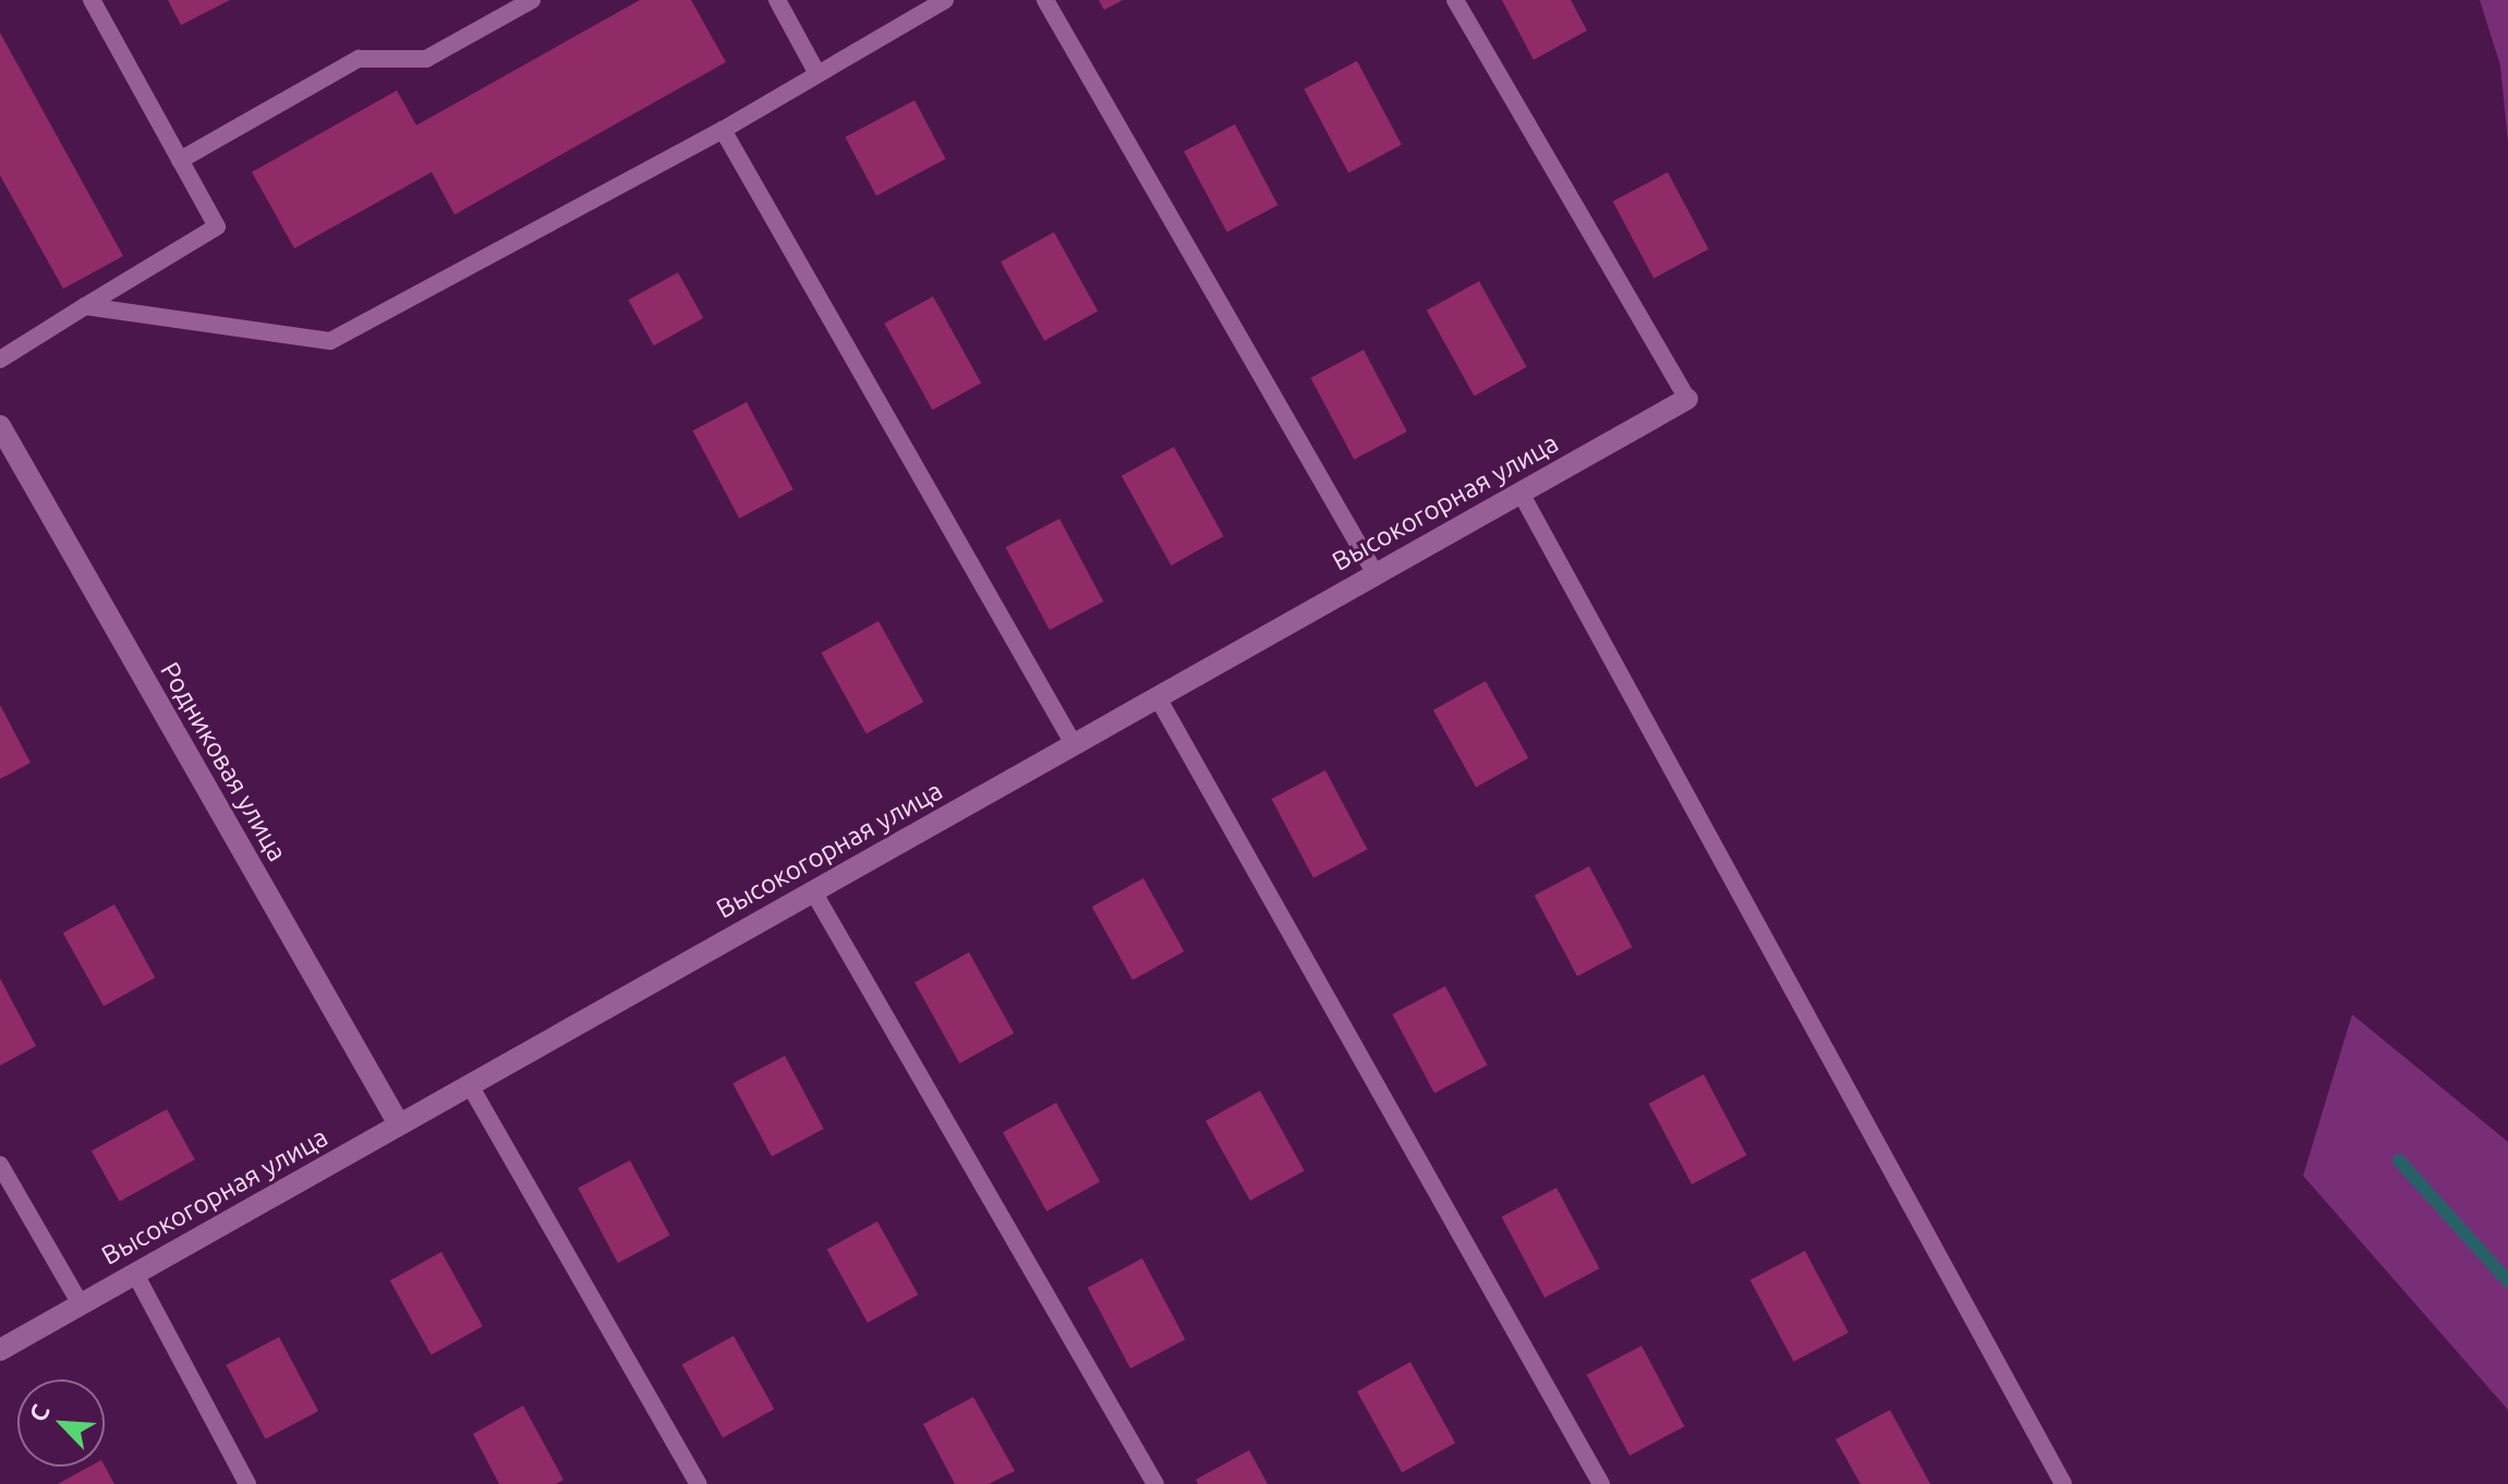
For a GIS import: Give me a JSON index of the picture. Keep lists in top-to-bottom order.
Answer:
{
  "streets": {
    "street": ["Высокогорная улица", "Родниковая улица"]
  },
  "crossings": [
    ["Высокогорная улица", "Родниковая улица"]
  ],
  "north": "top left"
}
